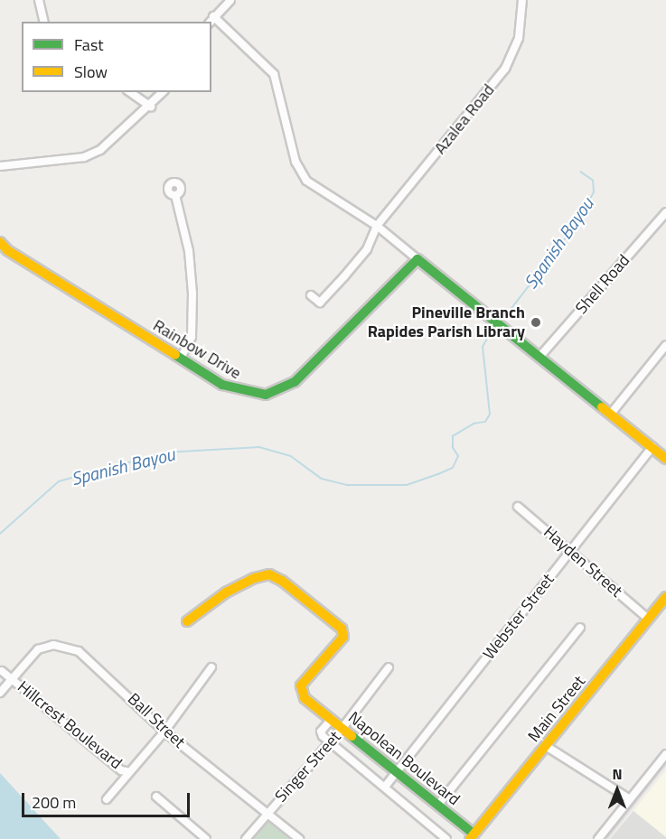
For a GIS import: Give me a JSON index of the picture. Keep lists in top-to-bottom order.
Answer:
{
  "streets": {
    "street": [
      "Azalea Road",
      "Shell Road",
      "Rainbow Drive",
      "Hayden Street",
      "Webster Street",
      "Main Street",
      "Ball Street",
      "Hillcrest Boulevard",
      "Napolean Boulevard",
      "Singer Street"
    ]
  },
  "crossings": [
    ["Hayden Street", "Webster Street"],
    ["Hayden Street", "Main Street"],
    ["Webster Street", "Napolean Boulevard"],
    ["Main Street", "Napolean Boulevard"],
    ["Ball Street", "Hillcrest Boulevard"],
    ["Ball Street", "Singer Street"],
    ["Napolean Boulevard", "Singer Street"]
  ],
  "water": ["Spanish Bayou"],
  "places": ["Pineville Branch Rapides Parish Library"],
  "legend": ["Fast", "Slow"],
  "scale_bar": "200 m",
  "north": "top"
}
